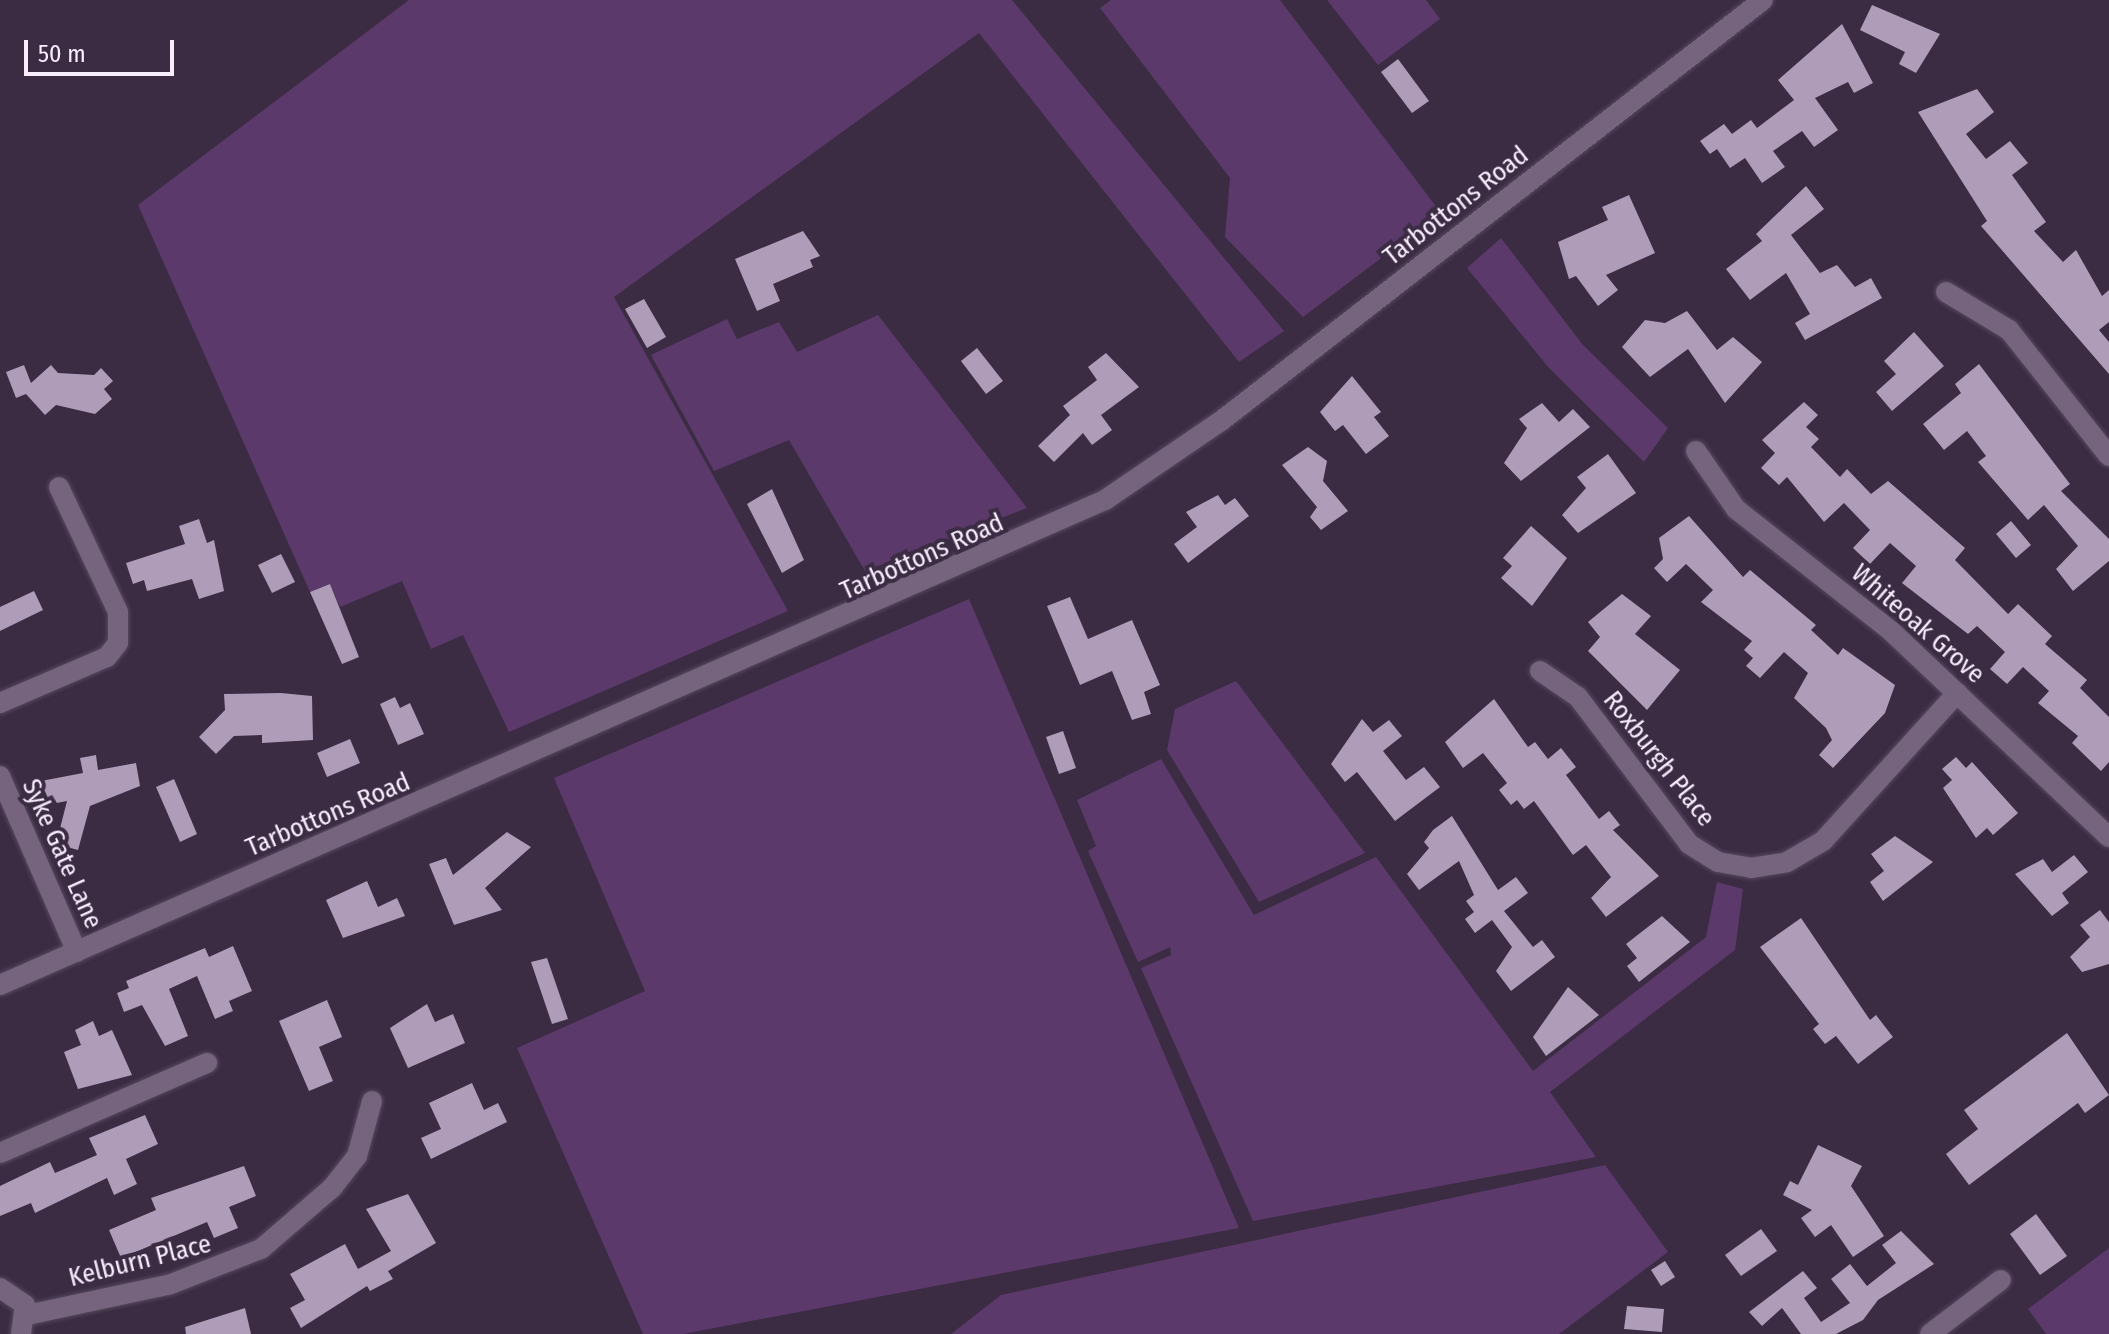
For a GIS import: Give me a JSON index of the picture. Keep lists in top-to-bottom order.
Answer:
{
  "streets": {
    "street": [
      "Tarbottons Road",
      "Whiteoak Grove",
      "Roxburgh Place",
      "Syke Gate Lane",
      "Kelburn Place"
    ]
  },
  "crossings": [
    ["Tarbottons Road", "Syke Gate Lane"],
    ["Whiteoak Grove", "Roxburgh Place"]
  ],
  "scale_bar": "50 m"
}
